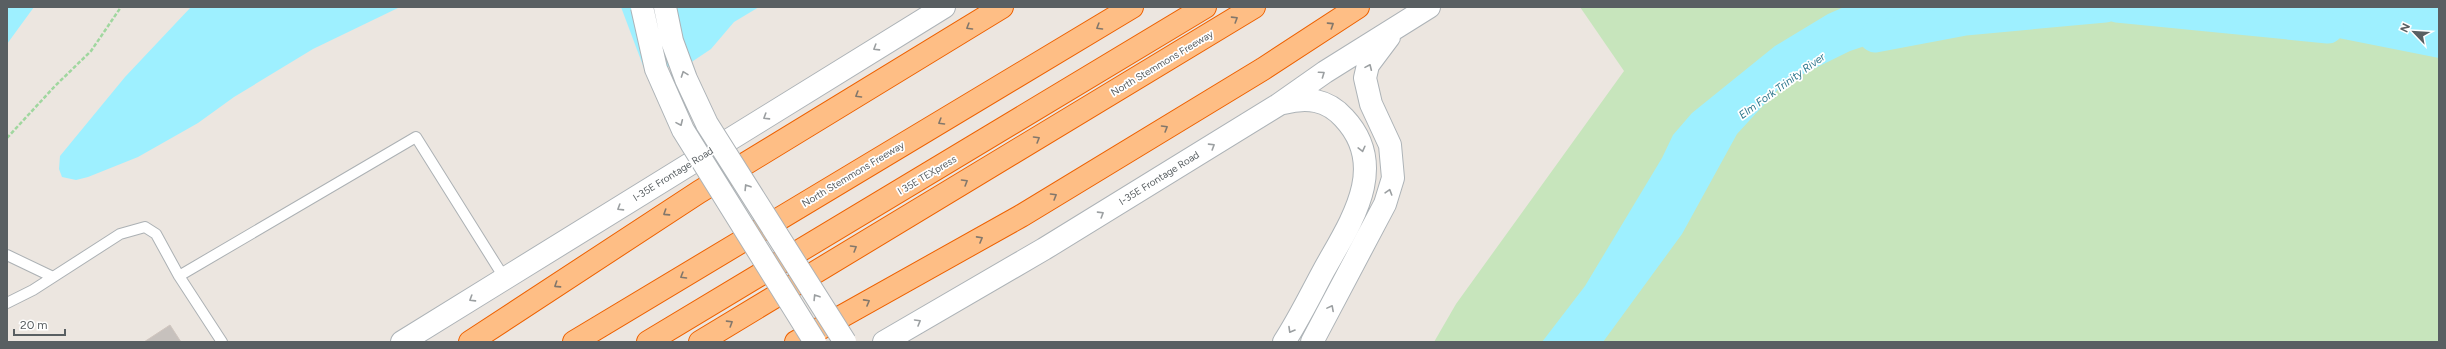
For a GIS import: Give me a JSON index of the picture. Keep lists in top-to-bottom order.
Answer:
{
  "streets": {
    "highway": ["North Stemmons Freeway", "I 35E TEXpress"],
    "main road": ["I-35E Frontage Road"]
  },
  "water": ["Elm Fork Trinity River"],
  "scale_bar": "20 m",
  "north": "top left"
}
